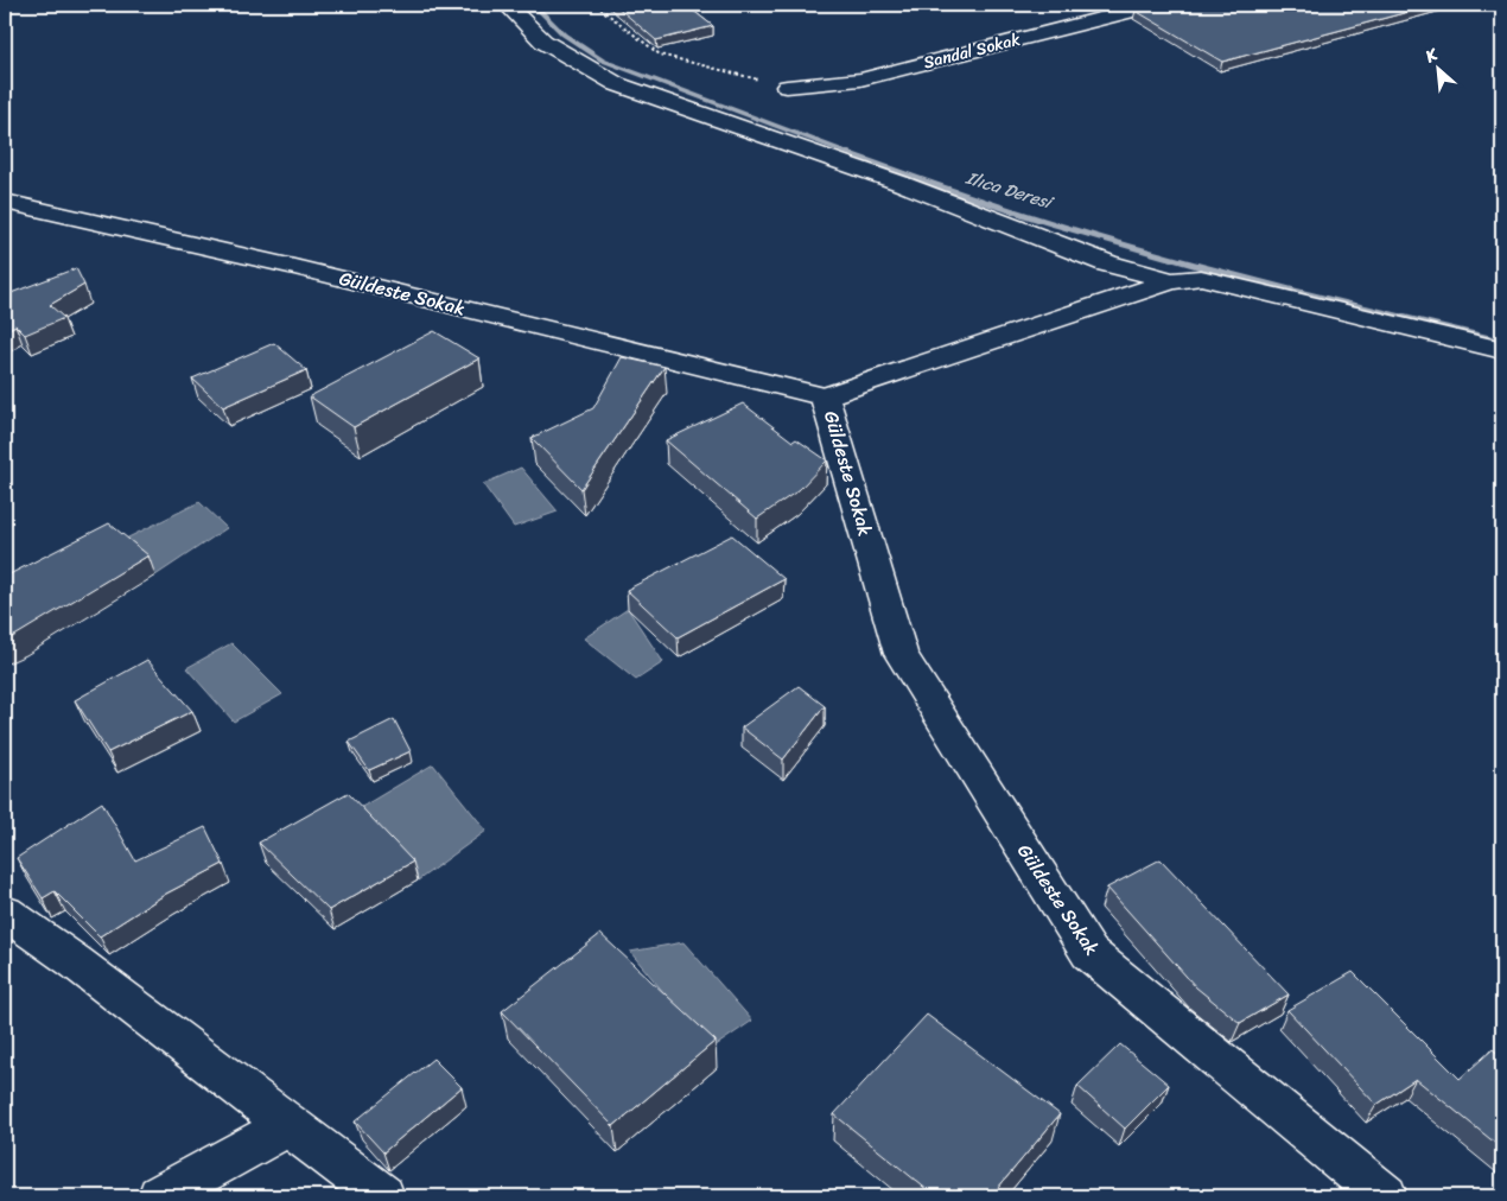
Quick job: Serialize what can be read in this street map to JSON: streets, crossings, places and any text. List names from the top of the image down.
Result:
{
  "streets": {
    "street": ["Sandal Sokak", "Güldeste Sokak"]
  },
  "water": ["Ilıca Deresi"],
  "north": "top left"
}
